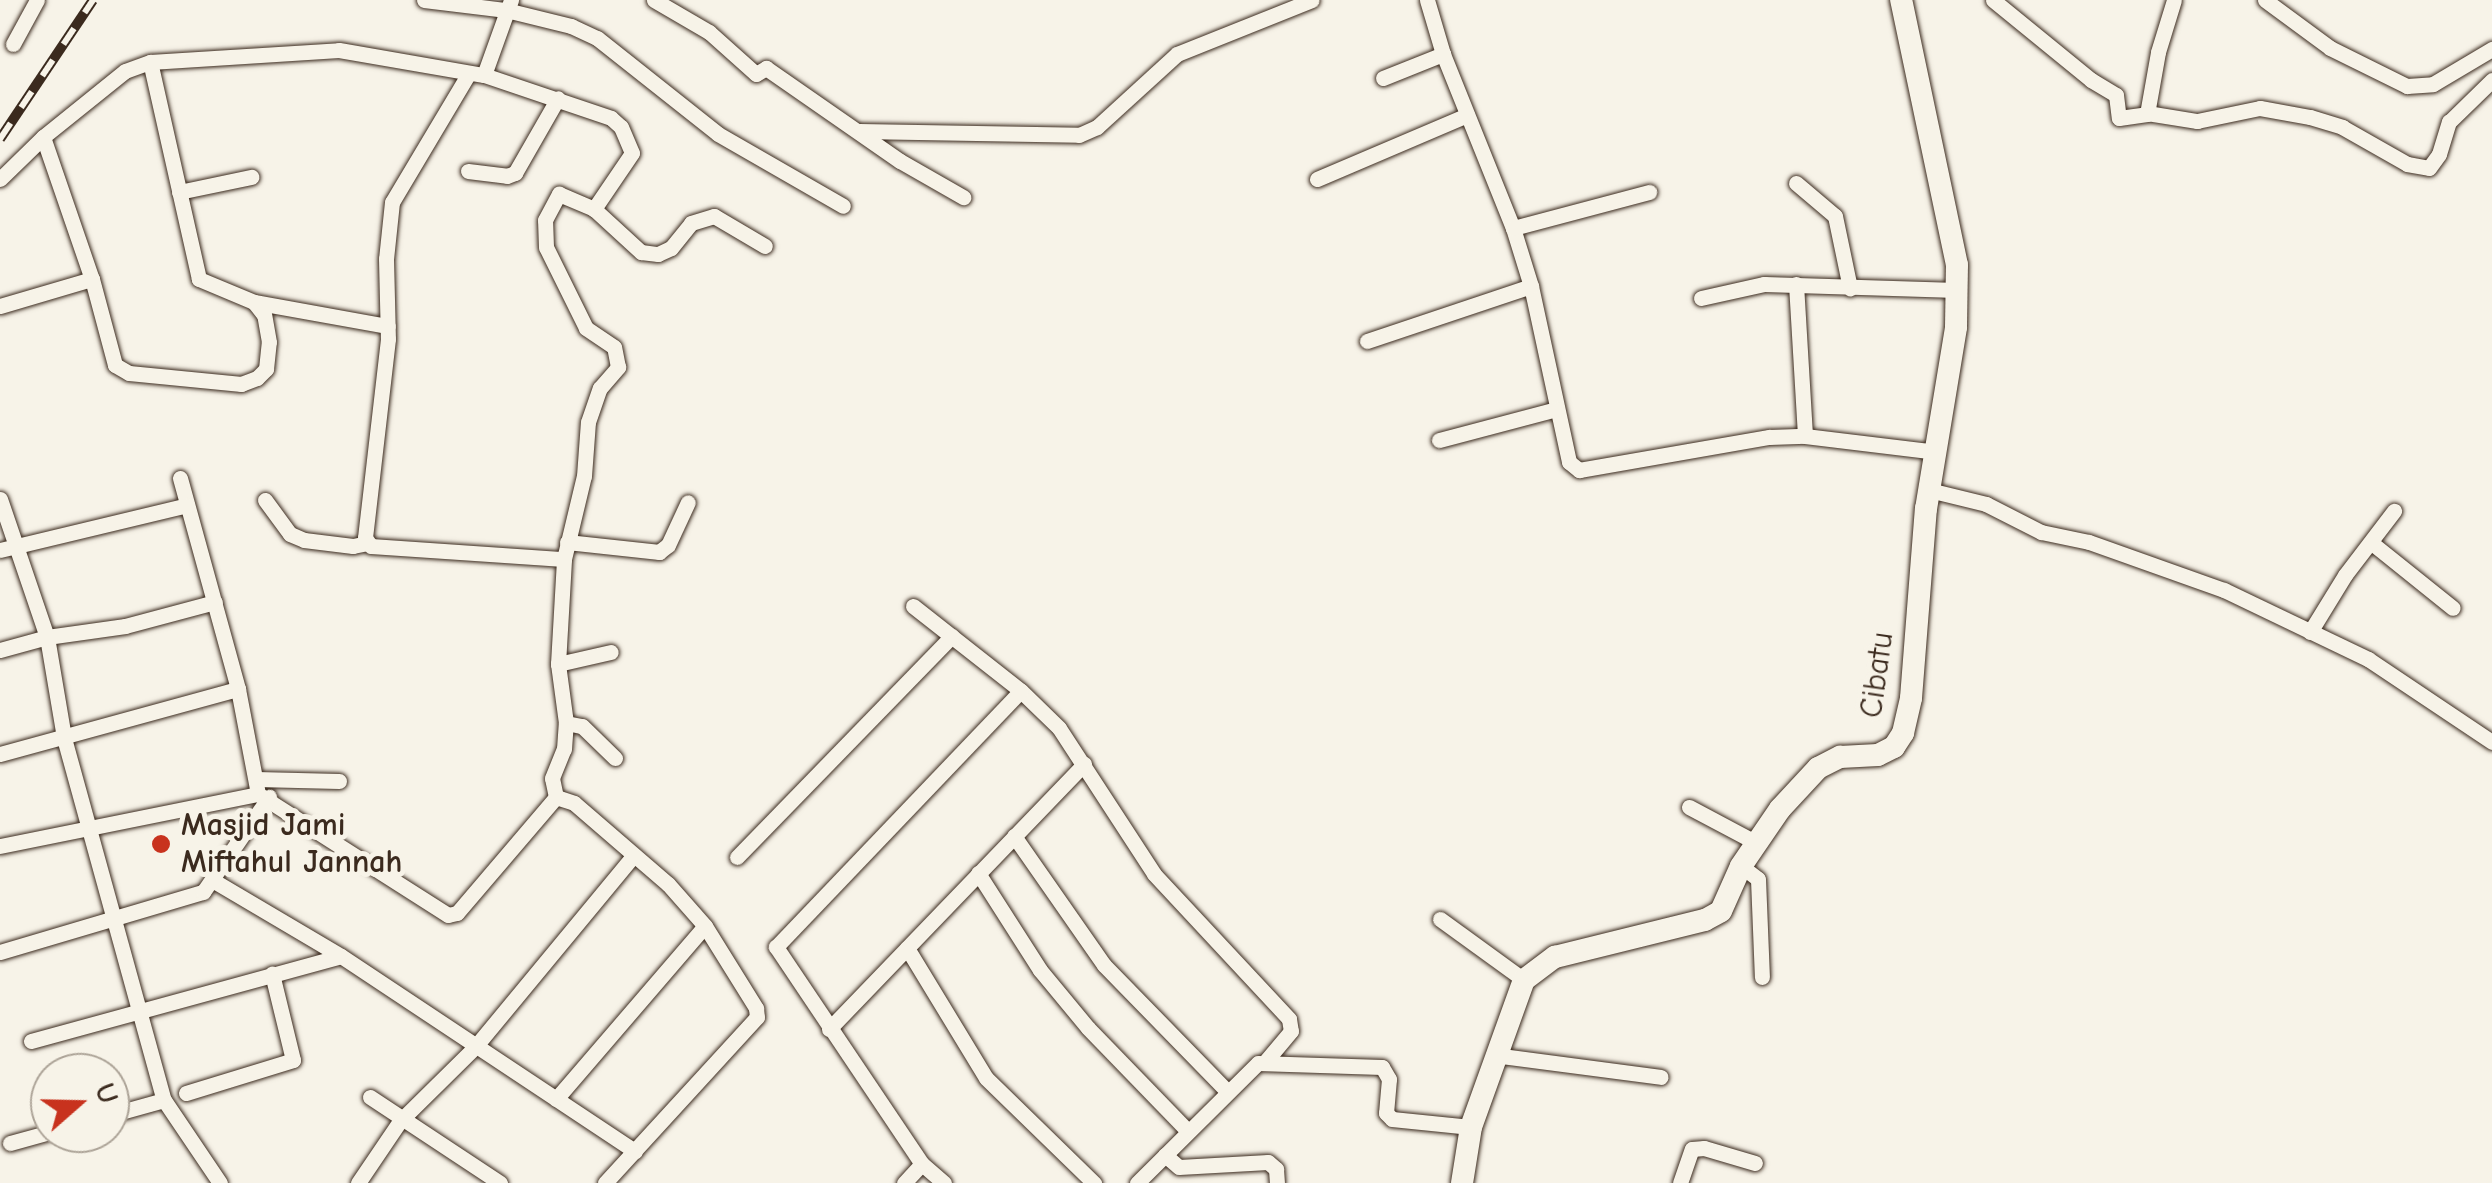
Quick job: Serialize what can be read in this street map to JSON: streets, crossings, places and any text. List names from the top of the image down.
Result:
{
  "streets": {
    "street": ["Cibatu"]
  },
  "places": ["Masjid Jami Miftahul Jannah"],
  "north": "right"
}
